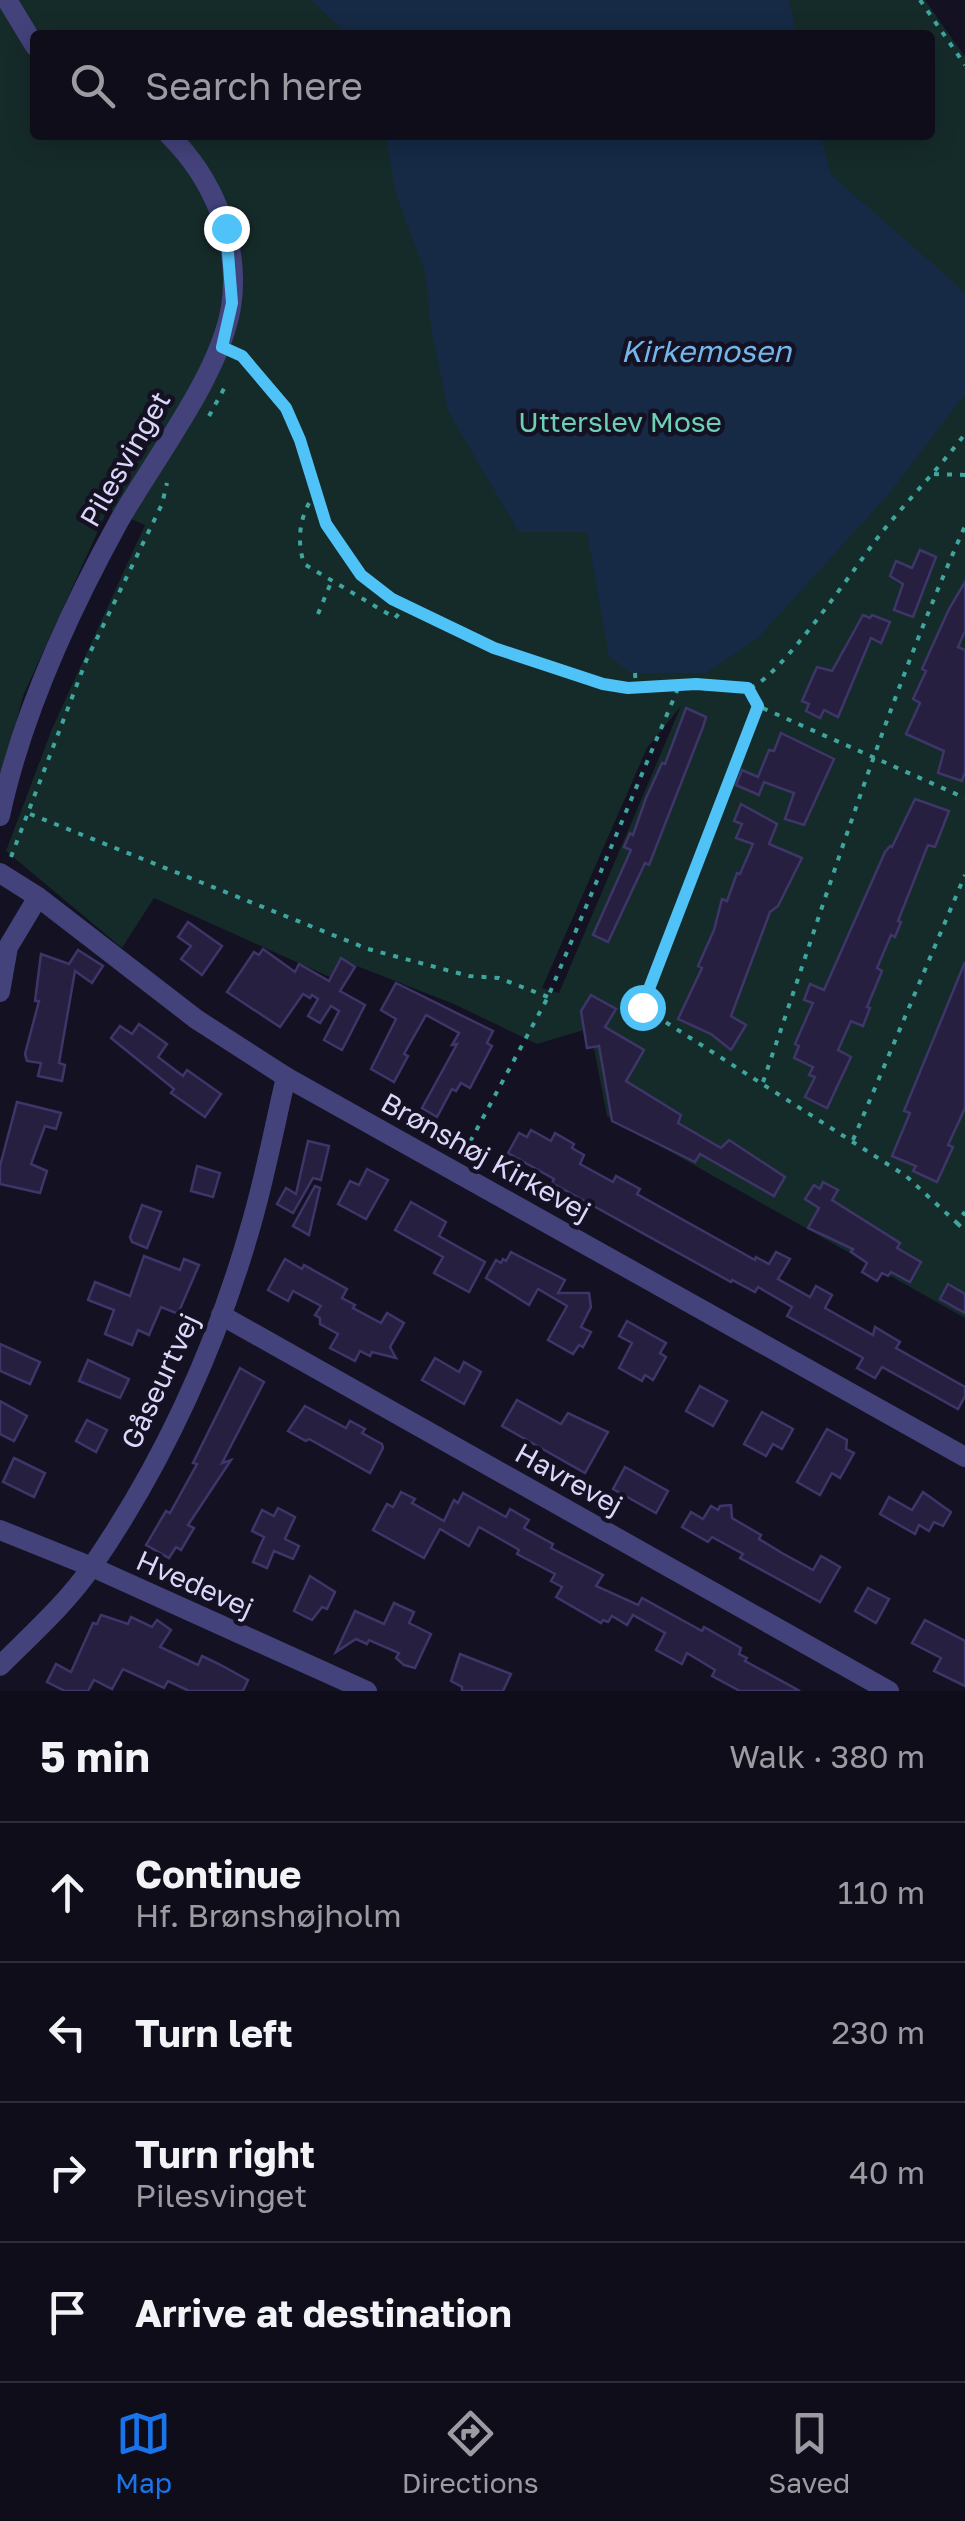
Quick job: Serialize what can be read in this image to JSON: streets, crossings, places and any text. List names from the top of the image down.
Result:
{
  "streets": {
    "street": [
      "Pilesvinget",
      "Brønshøj Kirkevej",
      "Gåseurtvej",
      "Havrevej",
      "Hvedevej"
    ]
  },
  "crossings": [
    ["Brønshøj Kirkevej", "Gåseurtvej"],
    ["Gåseurtvej", "Havrevej"],
    ["Gåseurtvej", "Hvedevej"]
  ],
  "water": ["Kirkemosen"],
  "parks": ["Utterslev Mose"],
  "page": {
    "search": "Search here",
    "heading": ["5 min", "Walk · 380 m"],
    "list": [
      ["Continue", "Hf. Brønshøjholm", "110 m"],
      ["Turn left", "230 m"],
      ["Turn right", "Pilesvinget", "40 m"],
      "Arrive at destination"
    ],
    "nav": ["Map", "Directions", "Saved"]
  }
}
